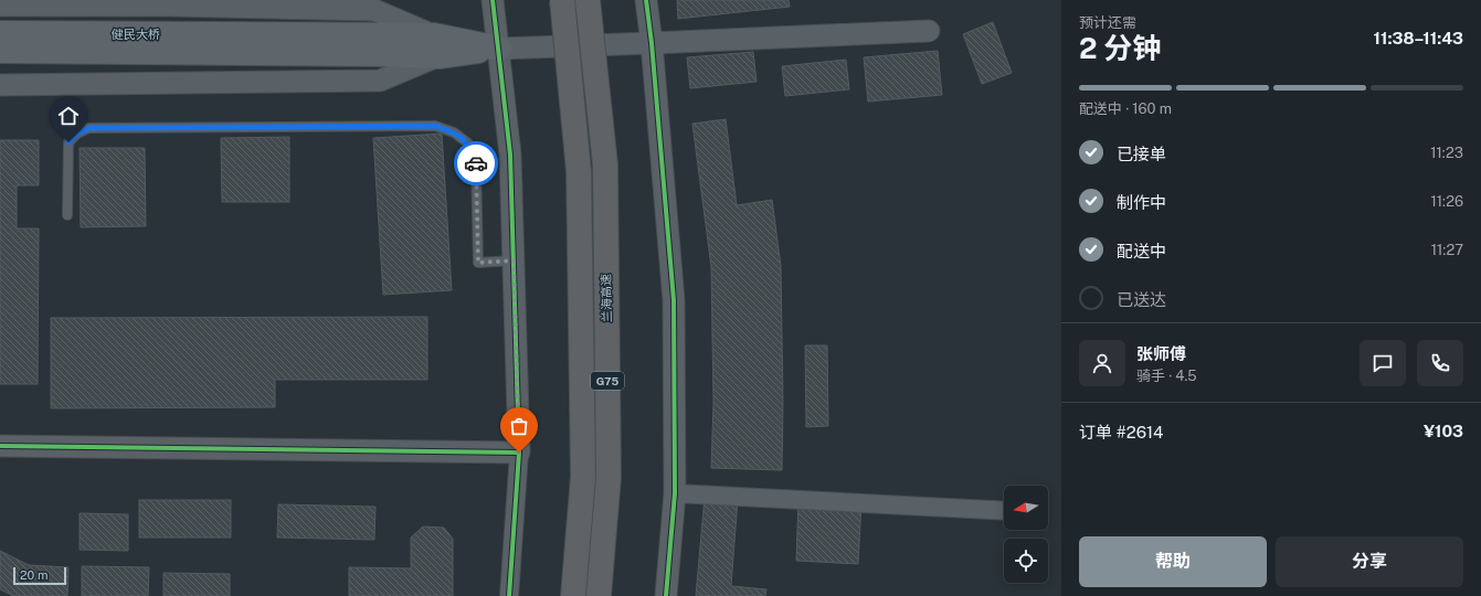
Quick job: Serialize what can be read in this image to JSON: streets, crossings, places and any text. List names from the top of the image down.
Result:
{
  "streets": {
    "highway": ["兰海高速", "G75"],
    "main road": ["健民大桥"]
  },
  "scale_bar": "20 m",
  "north": "left",
  "page": {
    "heading": ["2 分钟", "预计还需", "11:38–11:43"],
    "panel": [
      "张师傅",
      "骑手 · 4.5",
      "订单 #2614",
      "¥103"
    ],
    "bar": "配送中 · 160 m",
    "list": [
      ["已接单", "11:23"],
      ["制作中", "11:26"],
      ["配送中", "11:27"],
      "已送达"
    ],
    "buttons": ["帮助", "分享"],
    "scale": "20 m"
  }
}
